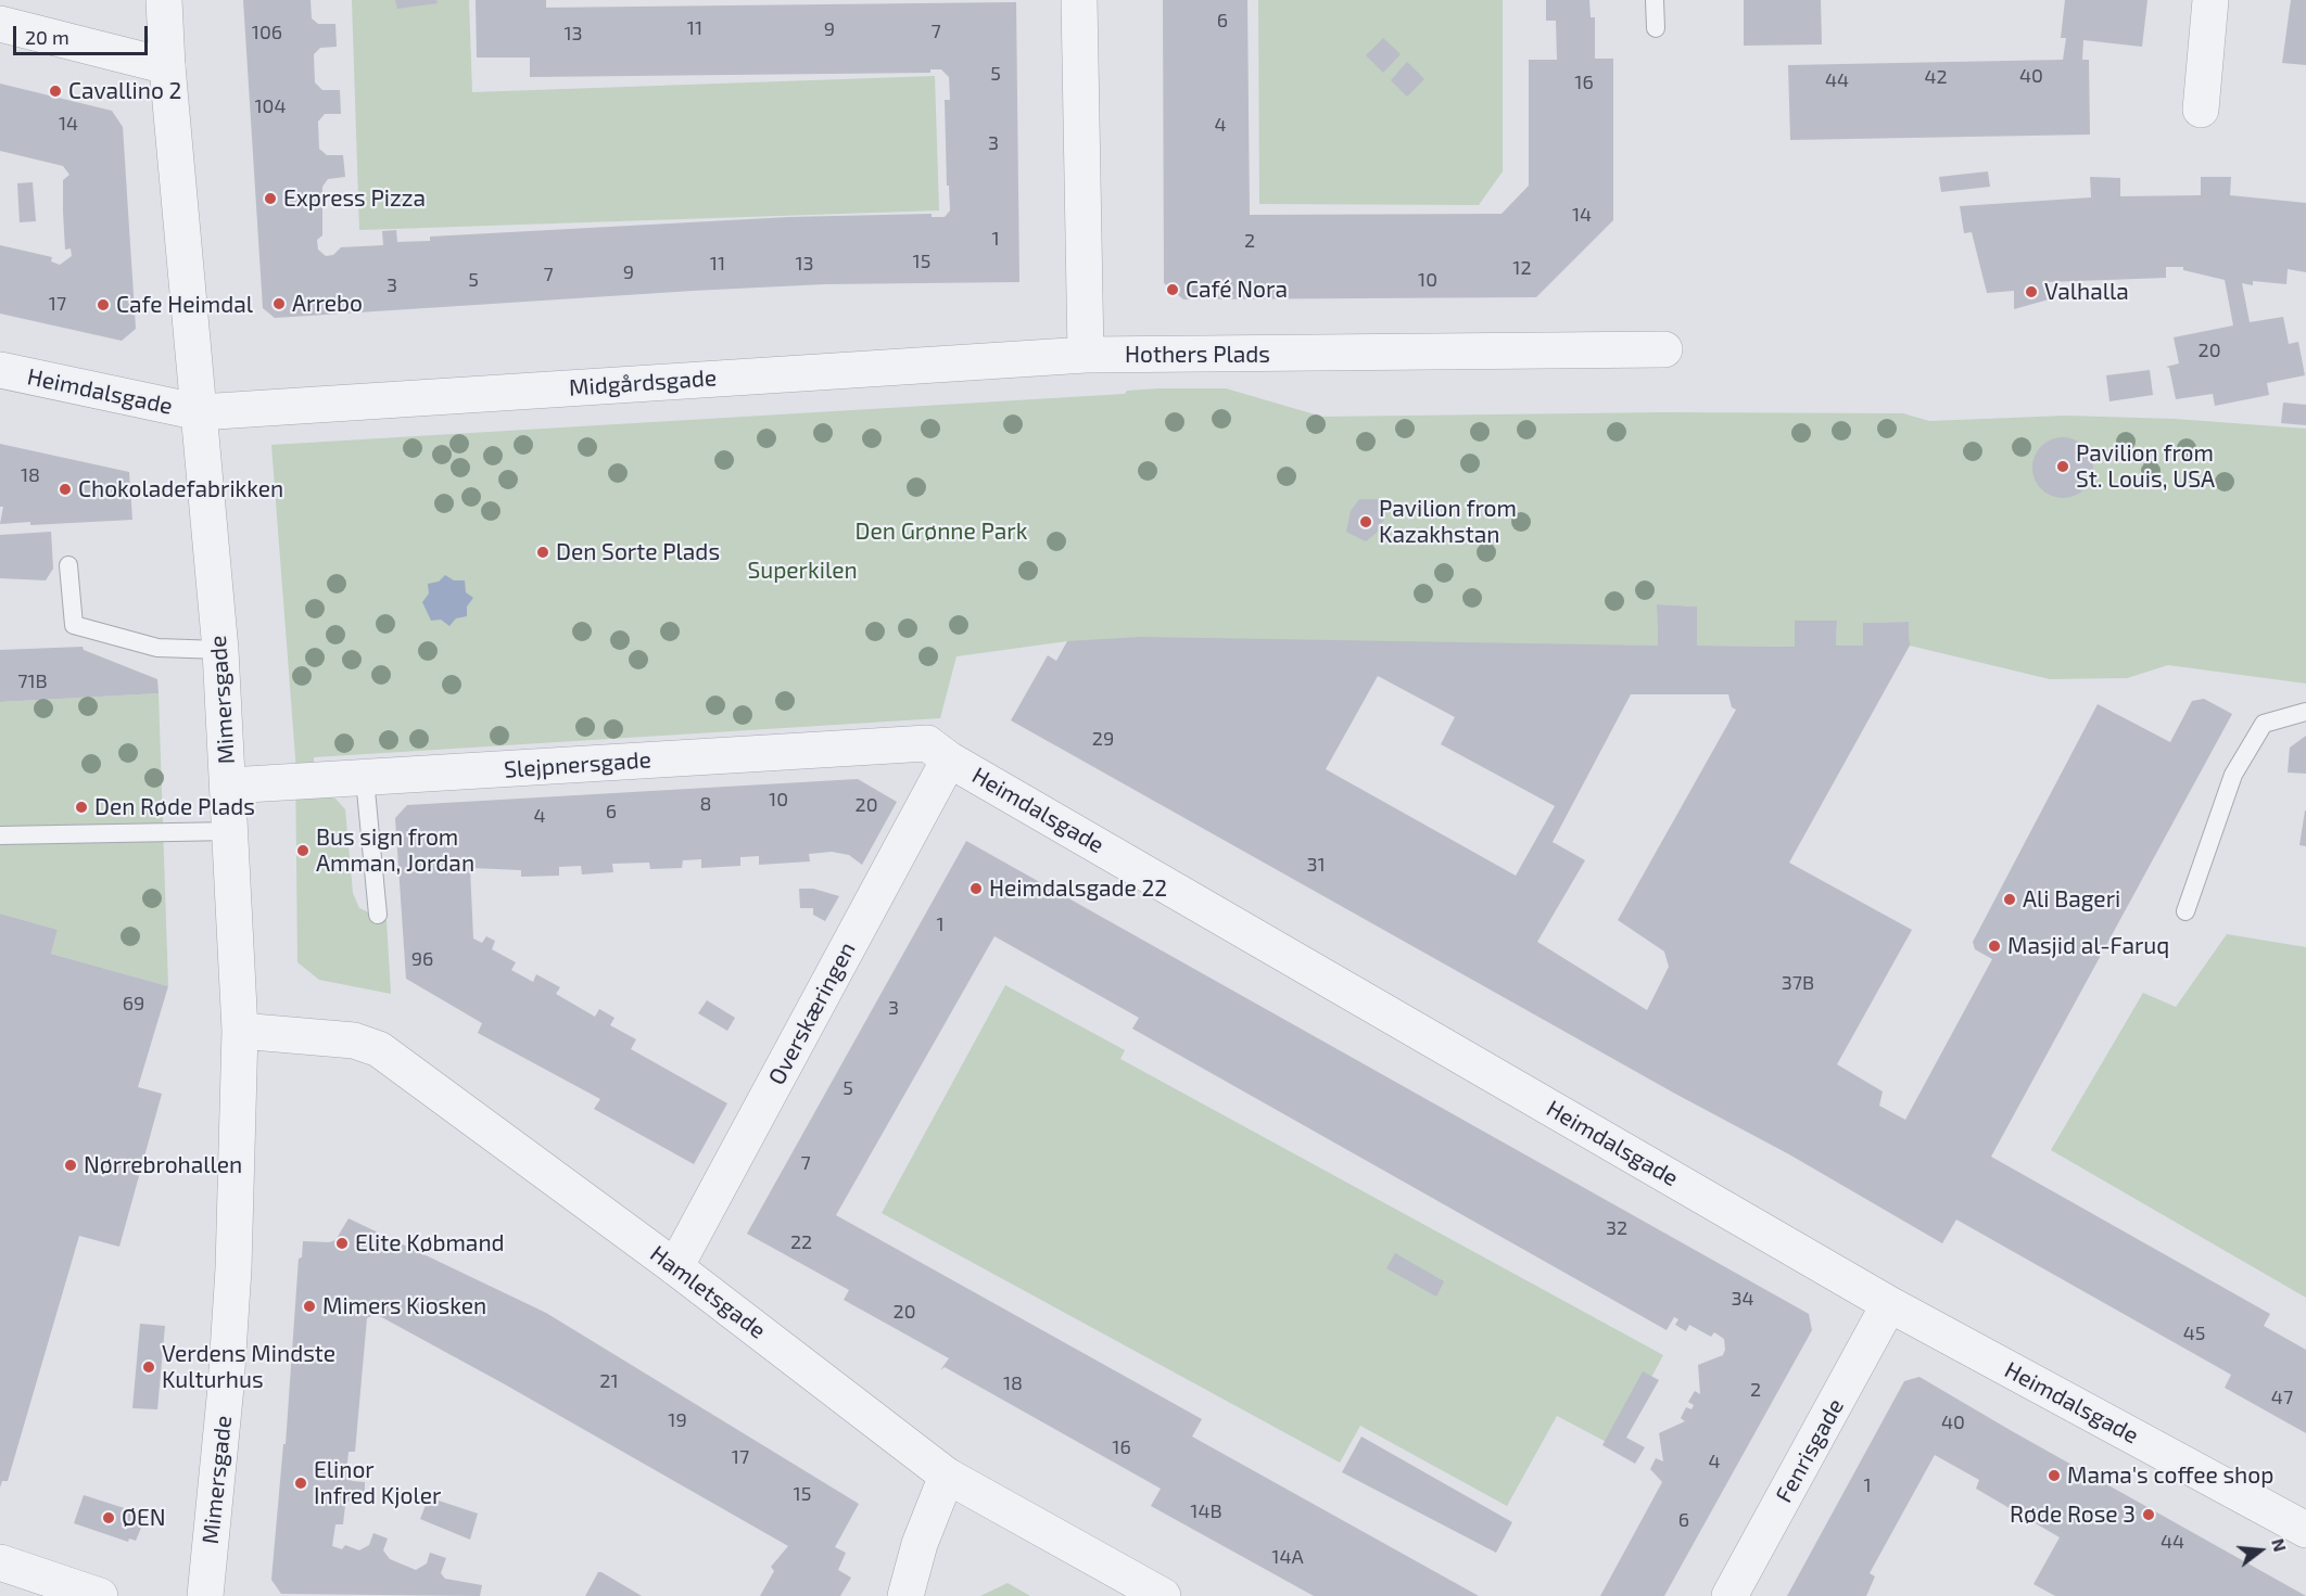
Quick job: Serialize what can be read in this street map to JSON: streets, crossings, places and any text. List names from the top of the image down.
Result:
{
  "streets": {
    "street": [
      "Hothers Plads",
      "Midgårdsgade",
      "Heimdalsgade",
      "Mimersgade",
      "Slejpnersgade",
      "Overskæringen",
      "Hamletsgade",
      "Fenrisgade"
    ]
  },
  "crossings": [
    ["Hothers Plads", "Midgårdsgade"],
    ["Midgårdsgade", "Heimdalsgade"],
    ["Midgårdsgade", "Mimersgade"],
    ["Heimdalsgade", "Mimersgade"],
    ["Heimdalsgade", "Slejpnersgade"],
    ["Heimdalsgade", "Overskæringen"],
    ["Heimdalsgade", "Fenrisgade"],
    ["Mimersgade", "Slejpnersgade"],
    ["Mimersgade", "Hamletsgade"],
    ["Slejpnersgade", "Overskæringen"],
    ["Overskæringen", "Hamletsgade"]
  ],
  "parks": ["Den Grønne Park", "Superkilen"],
  "places": [
    "Cavallino 2",
    "Express Pizza",
    "Café Nora",
    "Valhalla",
    "Arrebo",
    "Cafe Heimdal",
    "Pavilion from St. Louis, USA",
    "Chokoladefabrikken",
    "Pavilion from Kazakhstan",
    "Den Sorte Plads",
    "Den Røde Plads",
    "Bus sign from Amman, Jordan",
    "Heimdalsgade 22",
    "Ali Bageri",
    "Masjid al-Faruq",
    "Nørrebrohallen",
    "Elite Købmand",
    "Mimers Kiosken",
    "Verdens Mindste Kulturhus",
    "Mama's coffee shop",
    "Elinor Infred Kjoler",
    "Røde Rose 3",
    "ØEN"
  ],
  "house_numbers": [
    "6",
    "11",
    "9",
    "7",
    "106",
    "13",
    "5",
    "40",
    "42",
    "44",
    "16",
    "104",
    "14",
    "4",
    "3",
    "14",
    "1",
    "2",
    "15",
    "11",
    "13",
    "12",
    "9",
    "7",
    "5",
    "10",
    "3",
    "17",
    "20",
    "18",
    "71B",
    "29",
    "10",
    "8",
    "20",
    "6",
    "4",
    "31",
    "1",
    "96",
    "37B",
    "69",
    "3",
    "5",
    "7",
    "32",
    "22",
    "34",
    "20",
    "45",
    "21",
    "18",
    "2",
    "47",
    "19",
    "40",
    "16",
    "17",
    "4",
    "1",
    "15",
    "14B",
    "6",
    "44",
    "14A"
  ],
  "scale_bar": "20 m",
  "north": "right"
}
